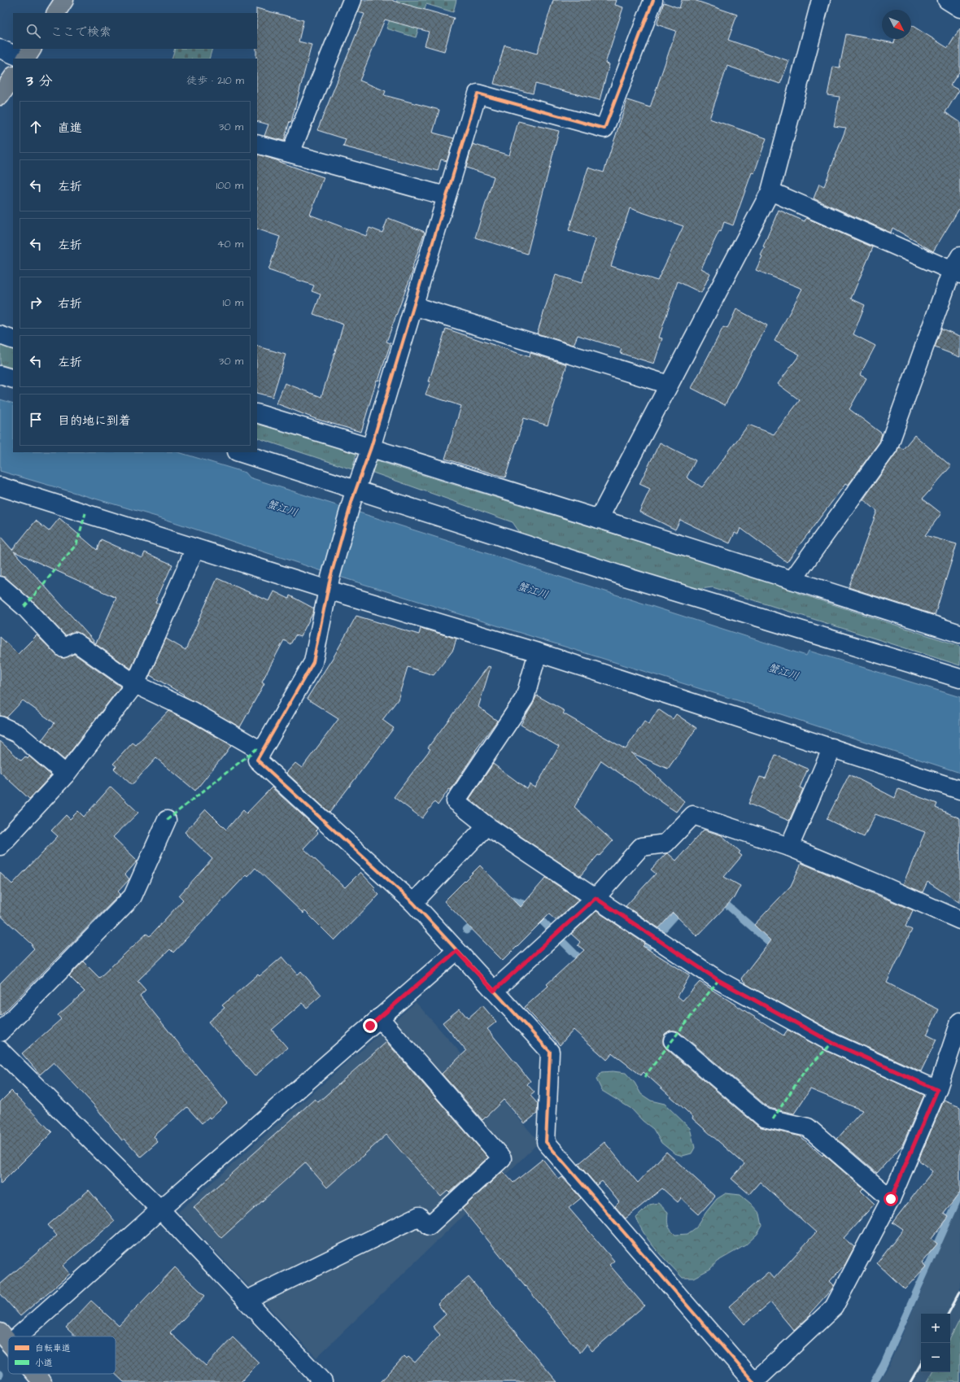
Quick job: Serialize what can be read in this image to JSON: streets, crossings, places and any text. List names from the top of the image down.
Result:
{
  "water": ["蟹江川"],
  "legend": ["自転車道", "小道"],
  "north": "bottom right",
  "page": {
    "search": "ここで検索",
    "heading": ["3 分", "徒歩 · 210 m"],
    "list": [
      ["直進", "30 m"],
      ["左折", "100 m"],
      ["左折", "40 m"],
      ["右折", "10 m"],
      ["左折", "30 m"],
      "目的地に到着"
    ],
    "map_buttons": ["+", "−"]
  }
}
